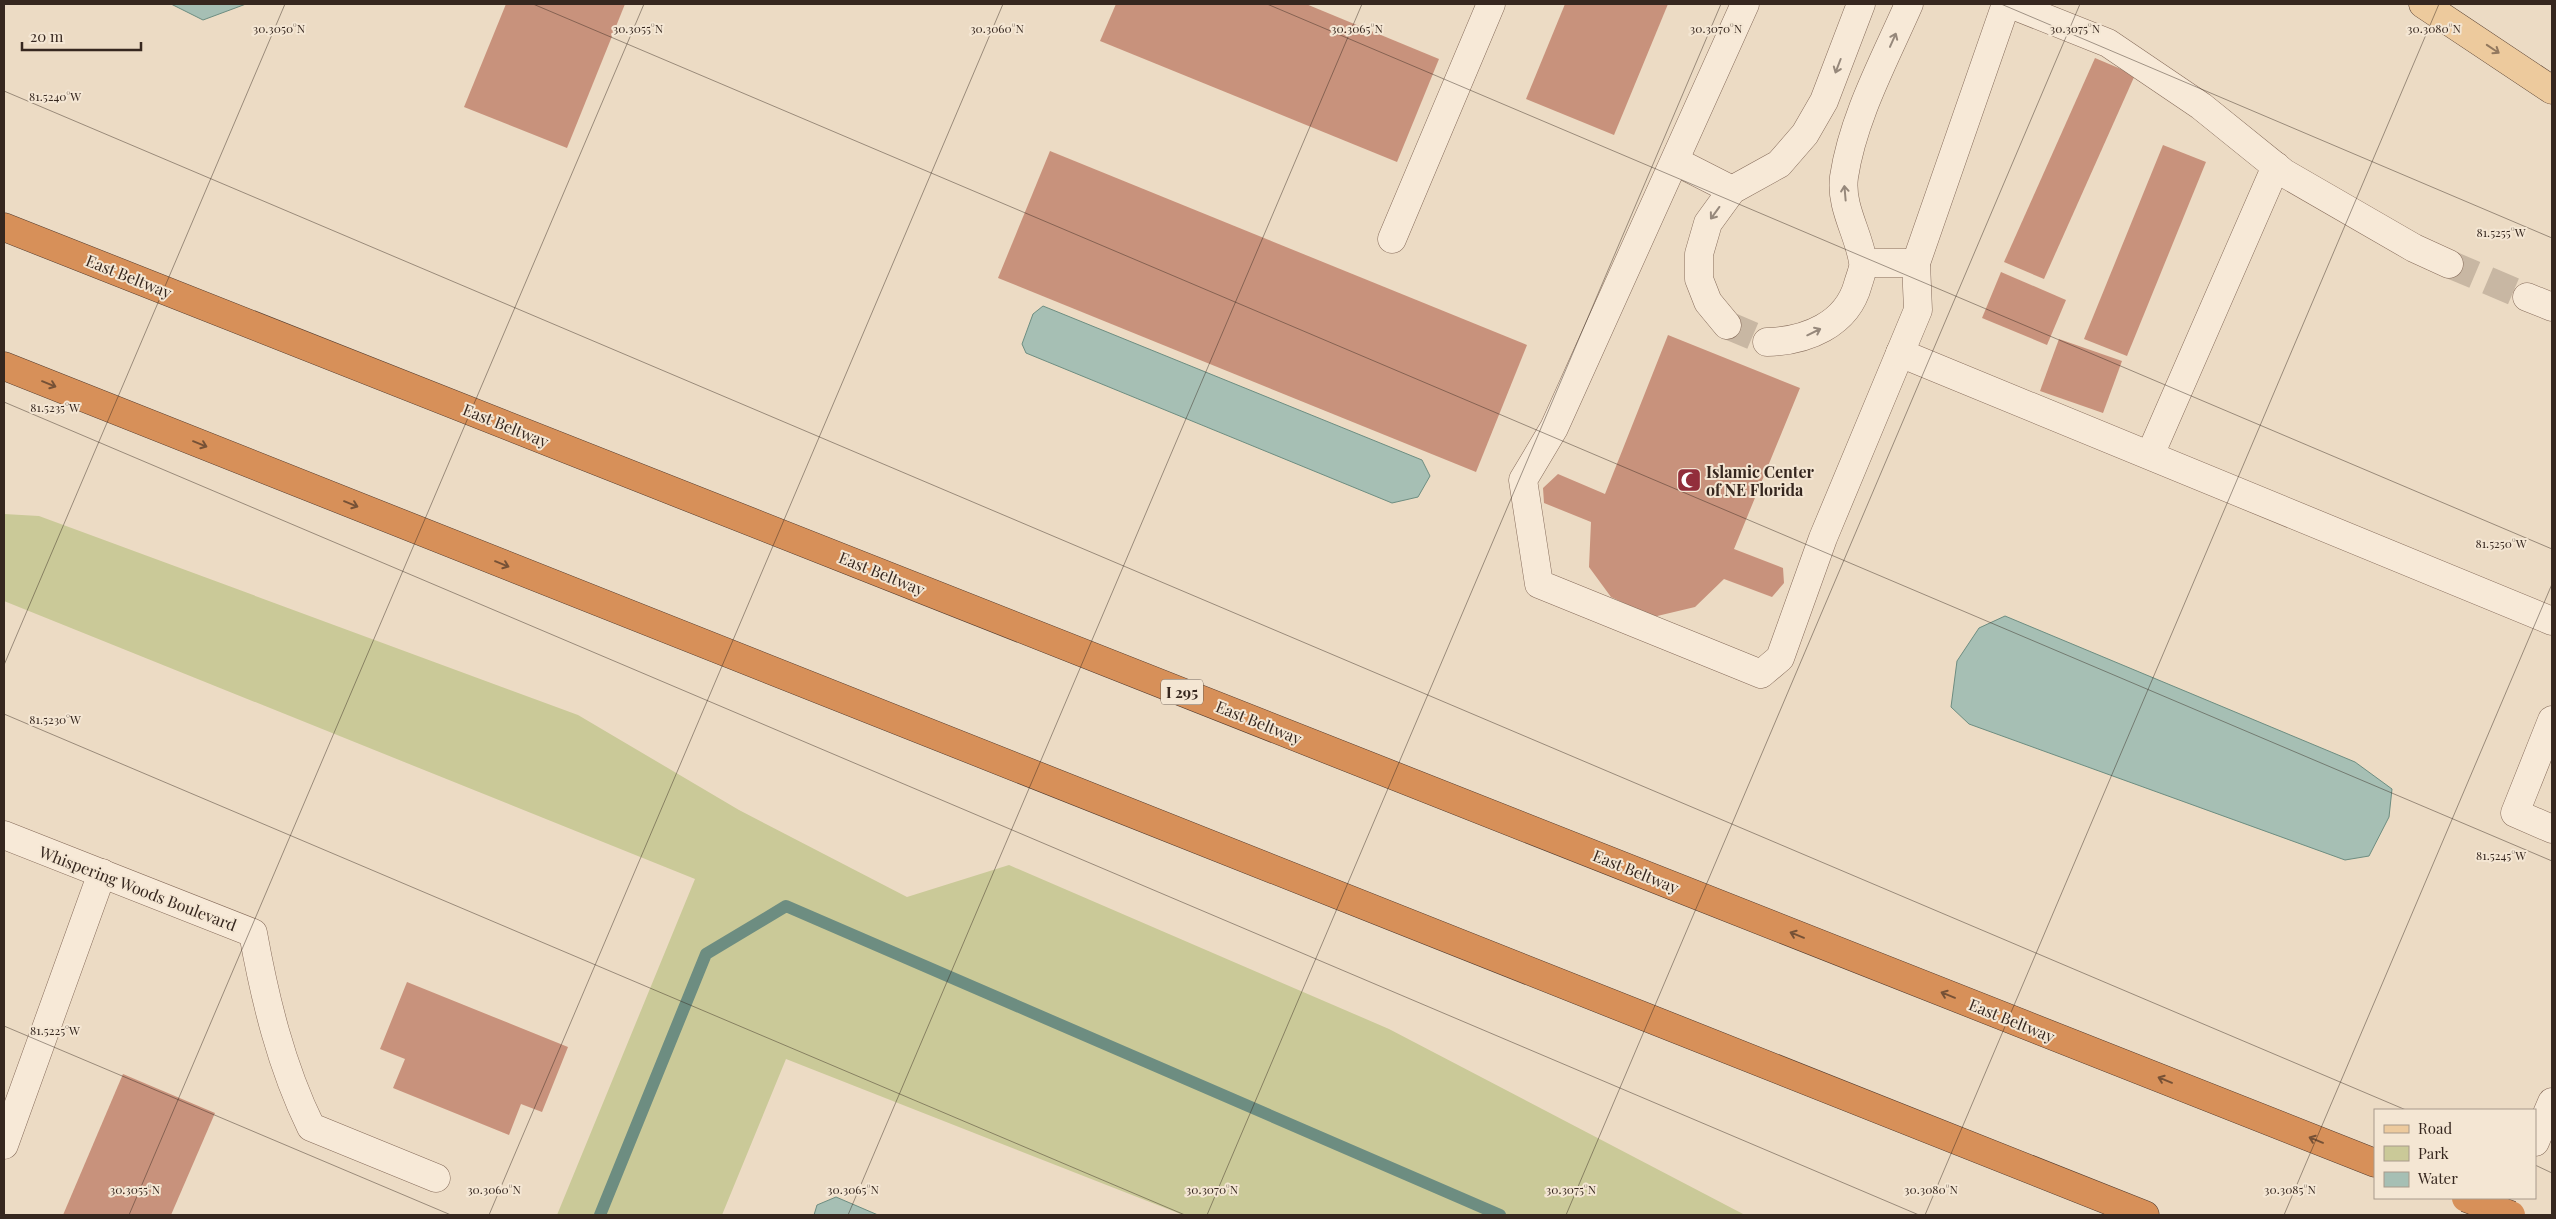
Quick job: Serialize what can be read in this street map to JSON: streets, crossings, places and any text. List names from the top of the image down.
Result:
{
  "streets": {
    "highway": ["East Beltway", "I 295"],
    "street": ["Whispering Woods Boulevard"]
  },
  "places": {
    "mosque": ["Islamic Center of NE Florida"]
  },
  "legend": ["Road", "Park", "Water"],
  "scale_bar": "20 m",
  "coordinates": [
    "30.3050°N",
    "30.3055°N",
    "30.3060°N",
    "30.3065°N",
    "30.3070°N",
    "30.3075°N",
    "30.3080°N",
    "81.5240°W",
    "81.5255°W",
    "81.5235°W",
    "81.5250°W",
    "81.5230°W",
    "81.5245°W",
    "81.5225°W",
    "30.3085°N"
  ]
}
